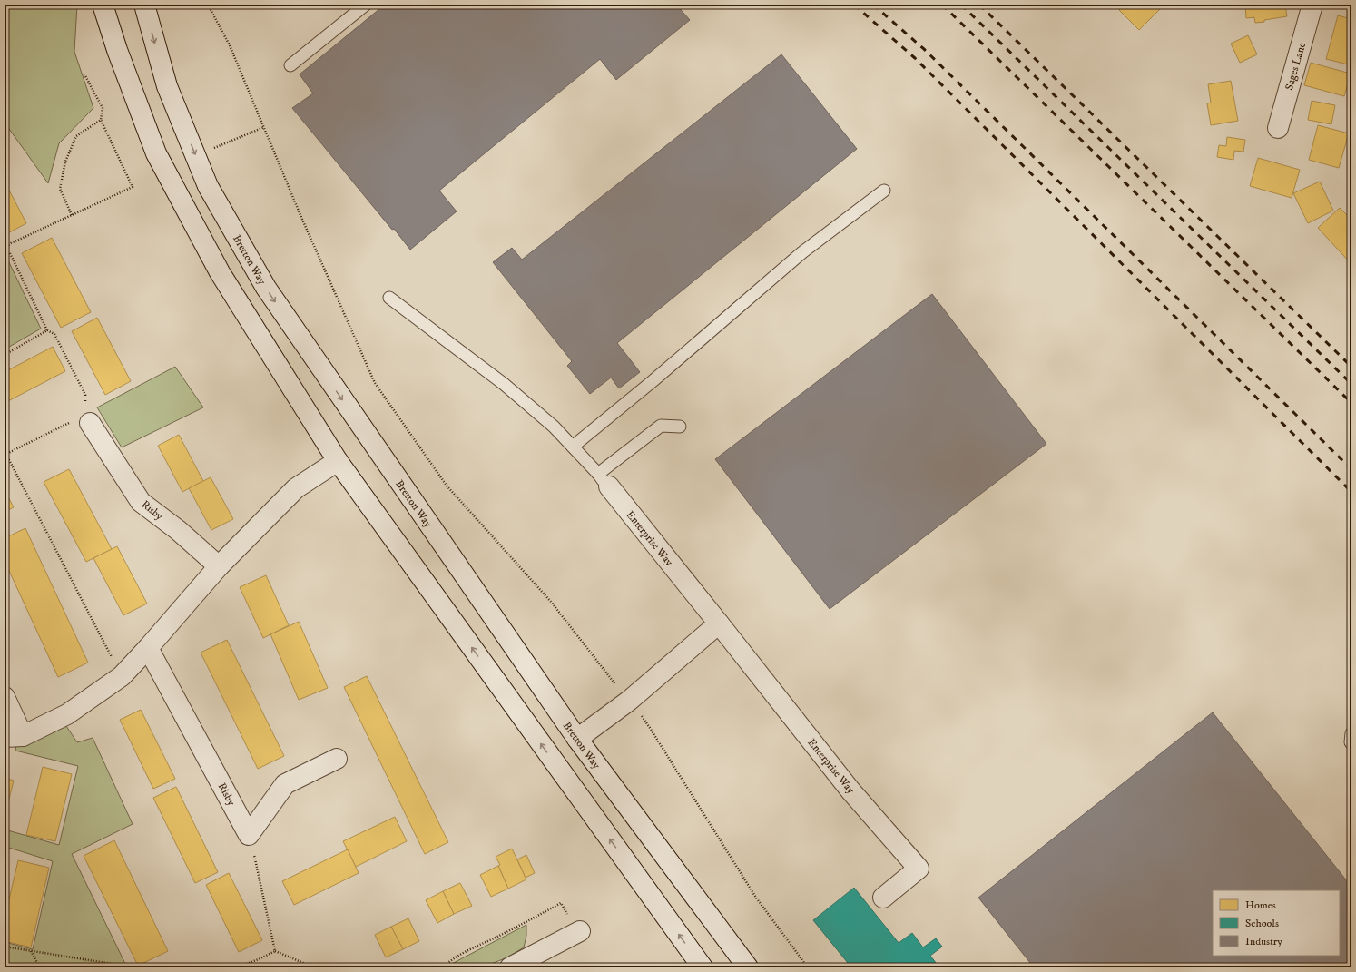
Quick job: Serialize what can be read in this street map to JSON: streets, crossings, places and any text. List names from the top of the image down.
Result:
{
  "streets": {
    "street": [
      "Sages Lane",
      "Bretton Way",
      "Risby",
      "Enterprise Way"
    ]
  },
  "legend": ["Homes", "Schools", "Industry"]
}
